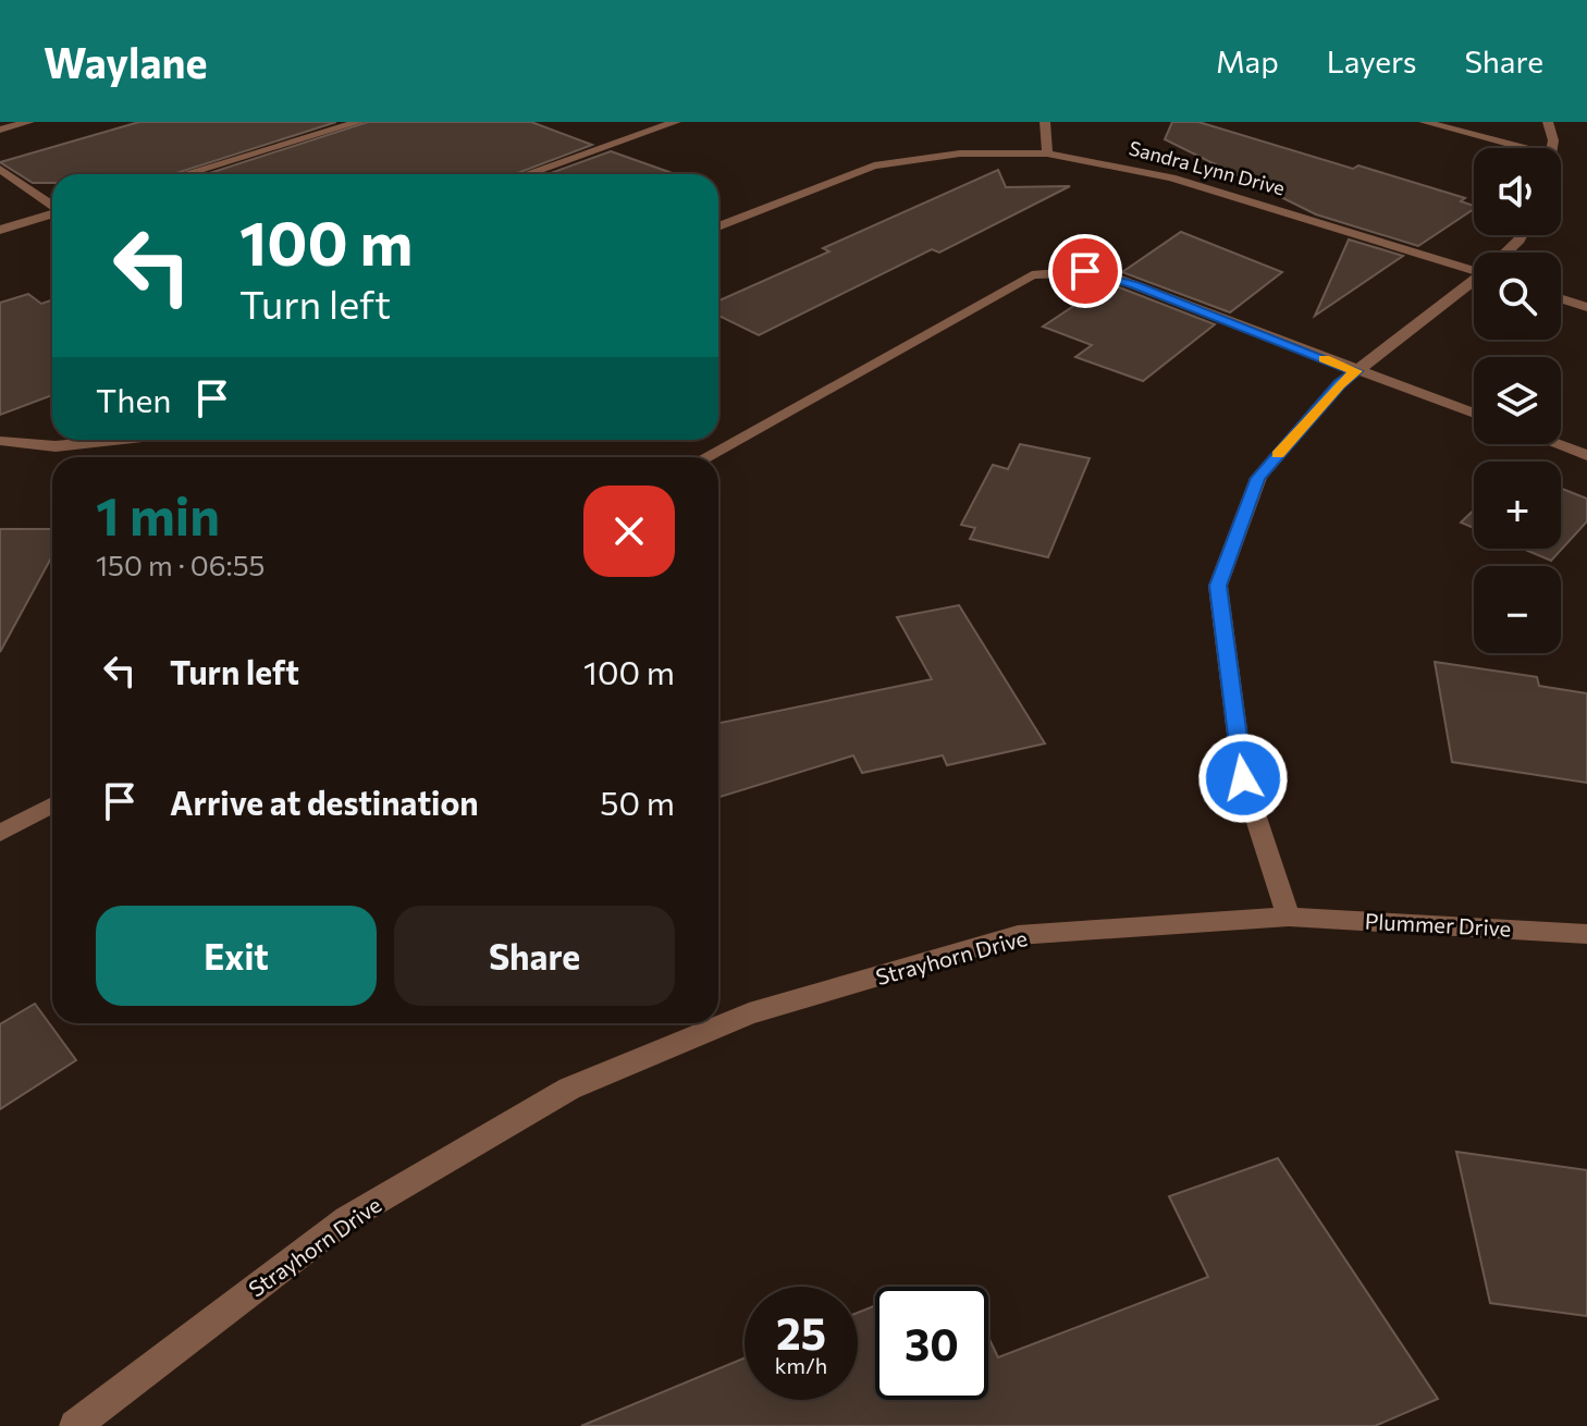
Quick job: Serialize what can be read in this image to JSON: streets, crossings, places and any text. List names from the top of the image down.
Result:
{
  "streets": {
    "street": ["Sandra Lynn Drive", "Plummer Drive", "Strayhorn Drive"]
  },
  "crossings": [
    ["Plummer Drive", "Strayhorn Drive"]
  ],
  "page": {
    "header": "Waylane",
    "nav": ["Map", "Layers", "Share"],
    "map_buttons": ["+", "−"],
    "turn": ["100 m", "Turn left"],
    "then": "Then",
    "heading": ["1 min", "150 m · 06:55"],
    "list": [
      {
        "name": "Turn left",
        "value": "100 m"
      },
      {
        "name": "Arrive at destination",
        "value": "50 m"
      }
    ],
    "buttons": ["Exit", "Share"],
    "speed": "25 km/h",
    "limit": "30"
  }
}
